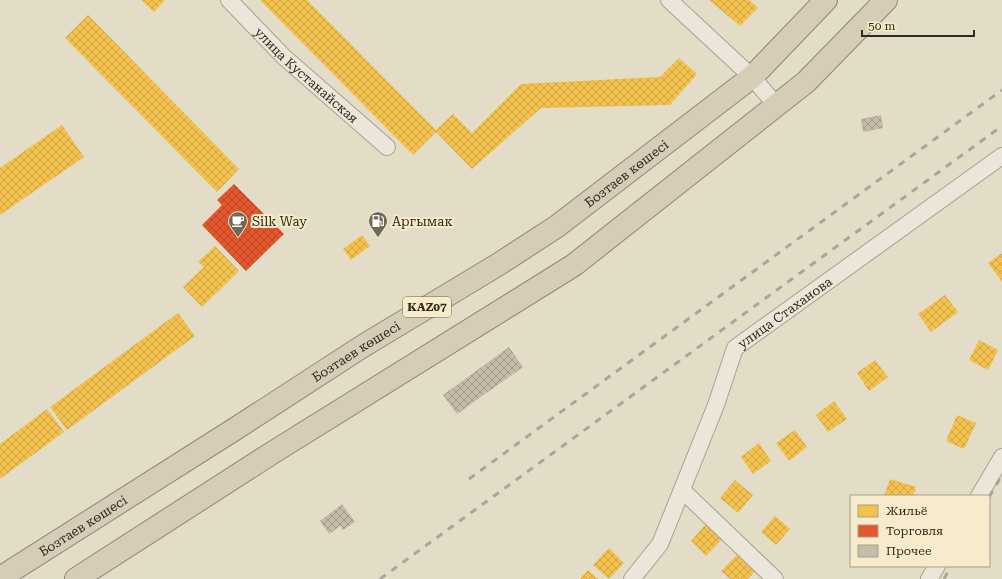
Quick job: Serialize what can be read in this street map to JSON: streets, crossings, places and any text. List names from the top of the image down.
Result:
{
  "streets": {
    "highway": ["Бозтаев көшесі", "KAZ07"],
    "street": ["улица Кустанайская", "улица Стаханова"]
  },
  "places": {
    "cafe": ["Silk Way"],
    "fuel station": ["Аргымак"]
  },
  "legend": ["Жильё", "Торговля", "Прочее"],
  "scale_bar": "50 m"
}
